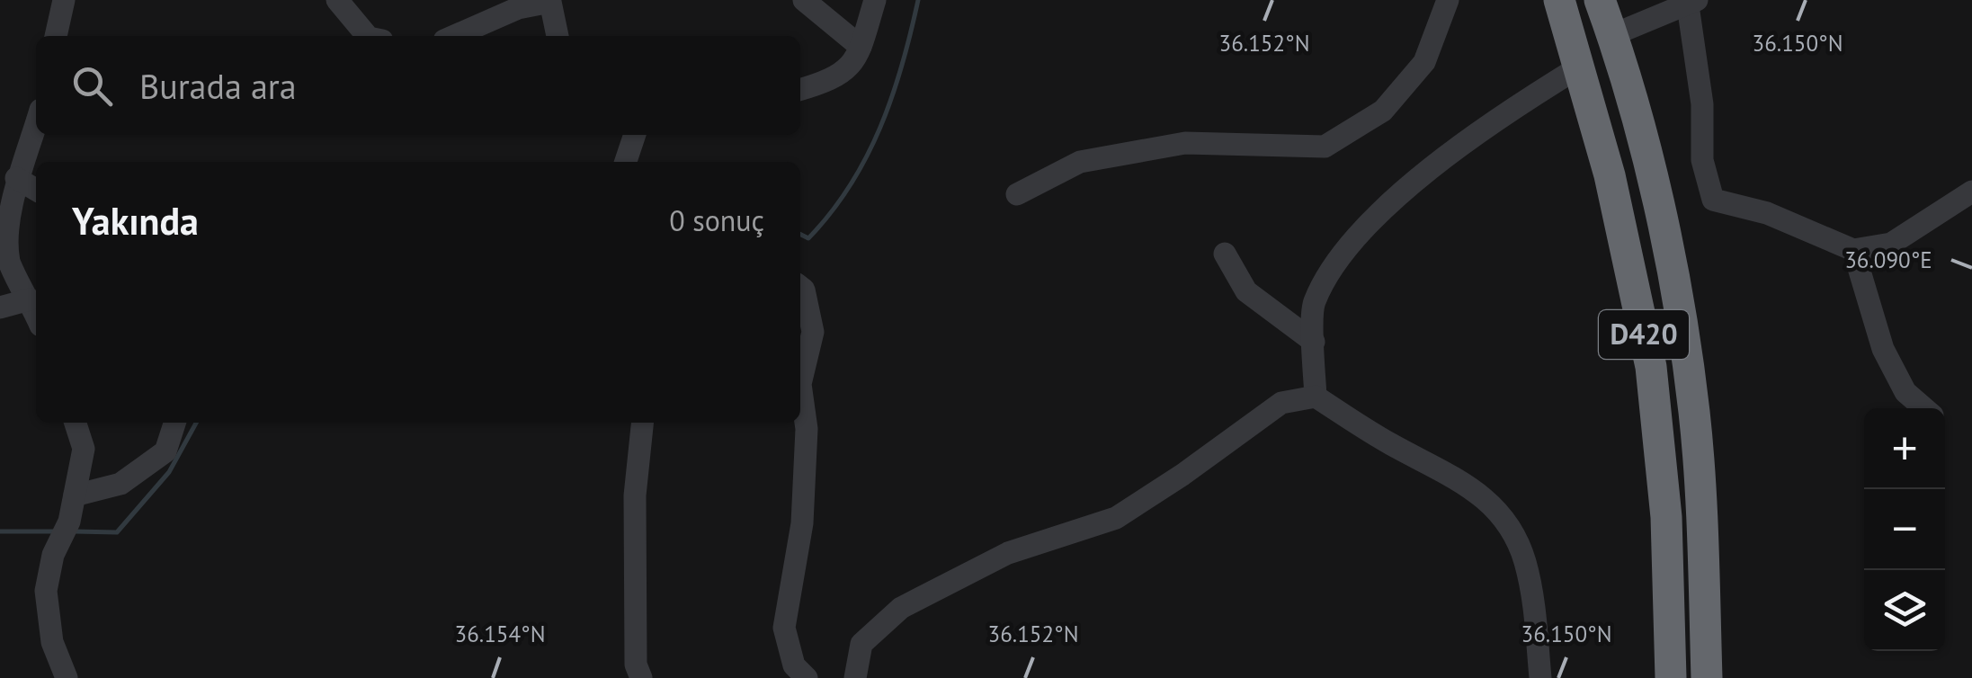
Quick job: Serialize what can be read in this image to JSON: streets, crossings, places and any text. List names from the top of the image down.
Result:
{
  "streets": {
    "highway": ["D420"]
  },
  "page": {
    "search": "Burada ara",
    "heading": ["Yakında", "0 sonuç"],
    "map_buttons": ["+", "−"]
  },
  "coordinates": [
    "36.152°N",
    "36.150°N",
    "36.090°E",
    "36.154°N"
  ]
}
